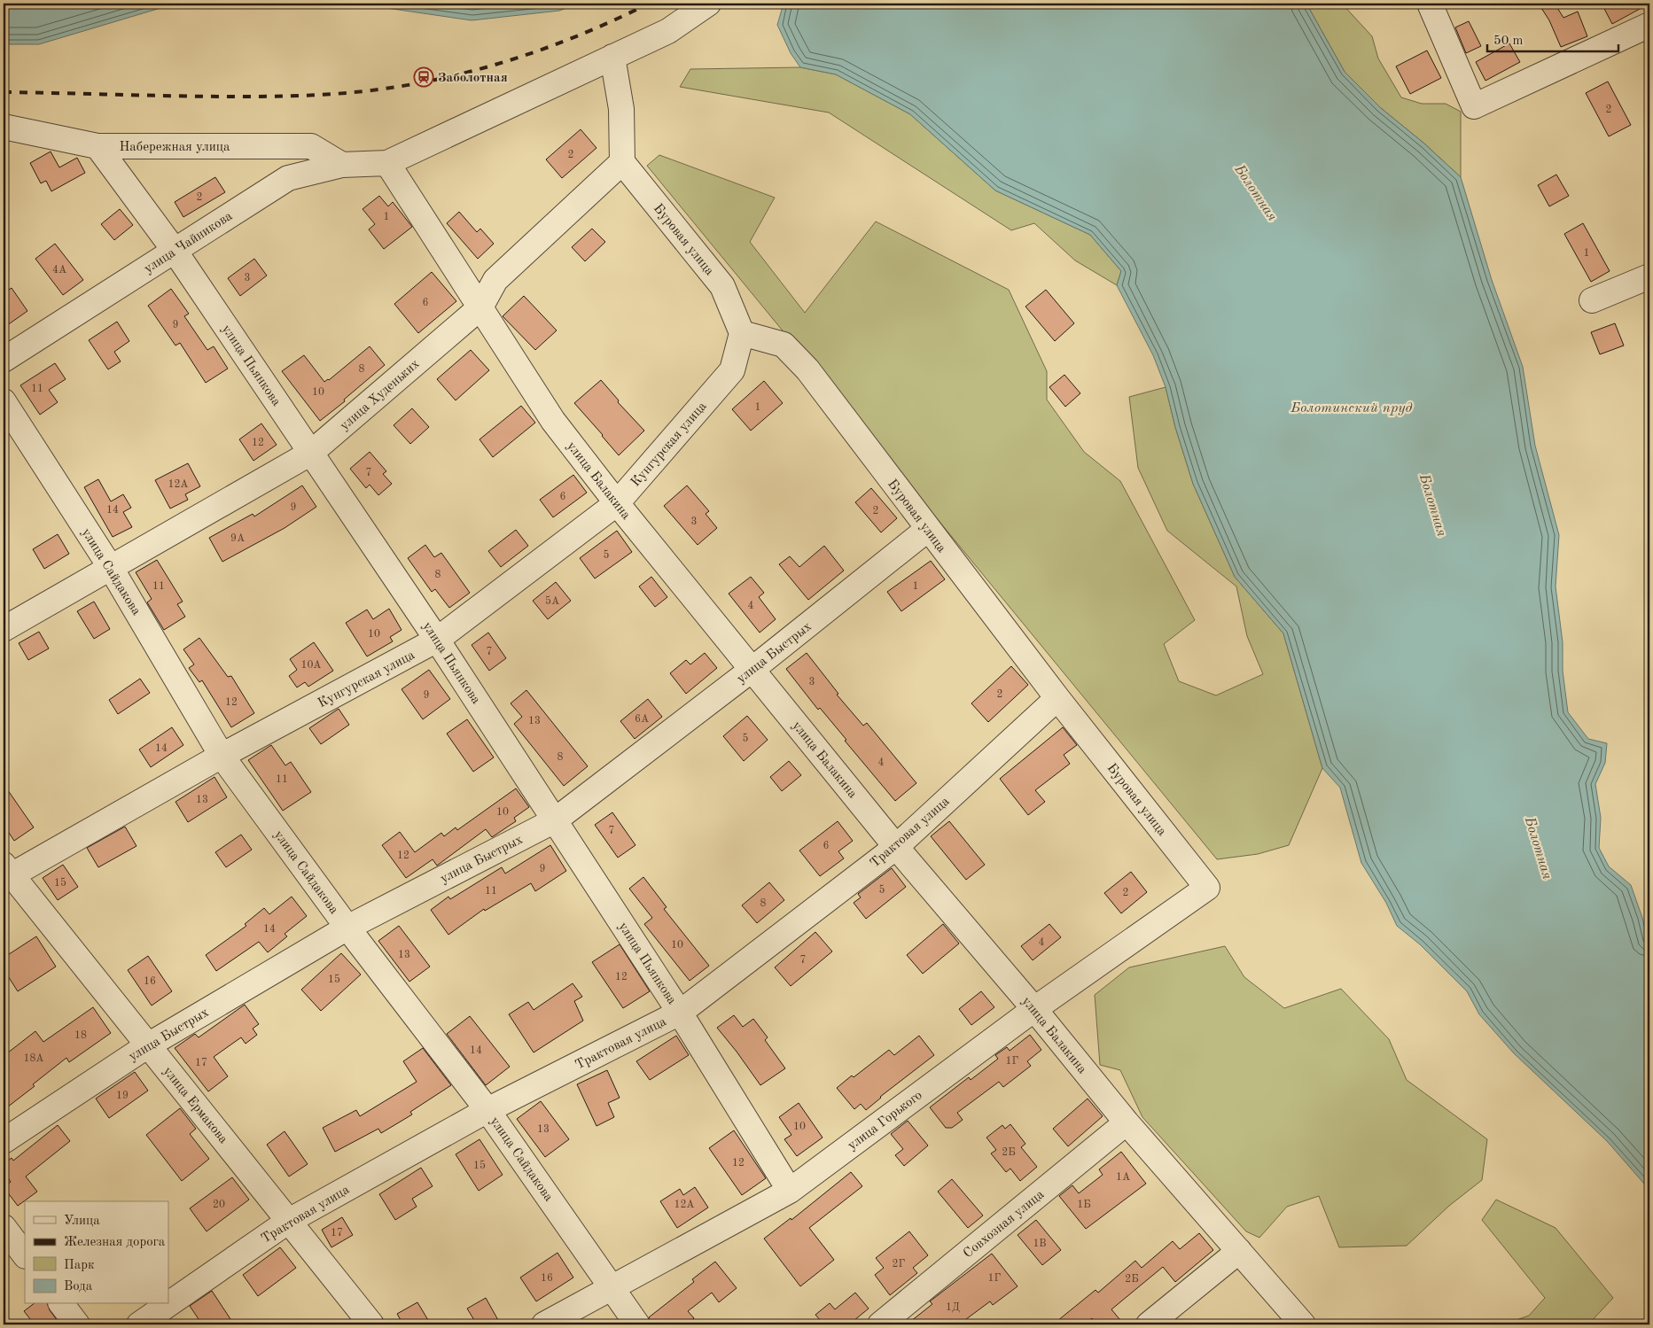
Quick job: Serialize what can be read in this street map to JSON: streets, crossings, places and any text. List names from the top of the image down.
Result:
{
  "streets": {
    "street": [
      "Набережная улица",
      "Буровая улица",
      "улица Чайникова",
      "улица Пьянкова",
      "улица Худеньких",
      "Кунгурская улица",
      "улица Балакина",
      "улица Сайдакова",
      "улица Быстрых",
      "Трактовая улица",
      "улица Ермакова",
      "улица Горького",
      "Совхозная улица"
    ]
  },
  "crossings": [
    ["Набережная улица", "улица Чайникова"],
    ["Набережная улица", "улица Пьянкова"],
    ["Буровая улица", "улица Худеньких"],
    ["Буровая улица", "Кунгурская улица"],
    ["Буровая улица", "улица Быстрых"],
    ["Буровая улица", "Трактовая улица"],
    ["Буровая улица", "улица Горького"],
    ["улица Чайникова", "улица Пьянкова"],
    ["улица Чайникова", "улица Балакина"],
    ["улица Пьянкова", "улица Худеньких"],
    ["улица Пьянкова", "Кунгурская улица"],
    ["улица Пьянкова", "улица Быстрых"],
    ["улица Пьянкова", "Трактовая улица"],
    ["улица Пьянкова", "улица Горького"],
    ["улица Худеньких", "улица Балакина"],
    ["улица Худеньких", "улица Сайдакова"],
    ["Кунгурская улица", "улица Балакина"],
    ["Кунгурская улица", "улица Сайдакова"],
    ["Кунгурская улица", "улица Ермакова"],
    ["улица Балакина", "улица Быстрых"],
    ["улица Балакина", "Трактовая улица"],
    ["улица Балакина", "улица Горького"],
    ["улица Балакина", "Совхозная улица"],
    ["улица Сайдакова", "улица Быстрых"],
    ["улица Сайдакова", "Трактовая улица"],
    ["улица Сайдакова", "улица Горького"],
    ["улица Быстрых", "улица Ермакова"],
    ["Трактовая улица", "улица Ермакова"]
  ],
  "water": ["Болотная", "Болотинский пруд"],
  "places": {
    "station": ["Заболотная"]
  },
  "house_numbers": [
    "2",
    "2",
    "2",
    "1",
    "1",
    "4А",
    "3",
    "6",
    "9",
    "8",
    "11",
    "10",
    "1",
    "12",
    "7",
    "12А",
    "6",
    "9",
    "14",
    "2",
    "3",
    "9А",
    "5",
    "8",
    "11",
    "1",
    "5А",
    "4",
    "10",
    "7",
    "10А",
    "3",
    "2",
    "9",
    "12",
    "6А",
    "13",
    "5",
    "14",
    "8",
    "4",
    "11",
    "13",
    "10",
    "7",
    "6",
    "12",
    "9",
    "15",
    "5",
    "11",
    "2",
    "8",
    "14",
    "4",
    "10",
    "13",
    "7",
    "12",
    "15",
    "16",
    "18",
    "14",
    "18А",
    "1Г",
    "17",
    "19",
    "10",
    "13",
    "2Б",
    "12",
    "15",
    "1А",
    "20",
    "12А",
    "1Б",
    "17",
    "1В",
    "2Г",
    "16",
    "1Г",
    "2Б",
    "1Д"
  ],
  "legend": [
    "Улица",
    "Железная дорога",
    "Парк",
    "Вода"
  ],
  "scale_bar": "50 m"
}
